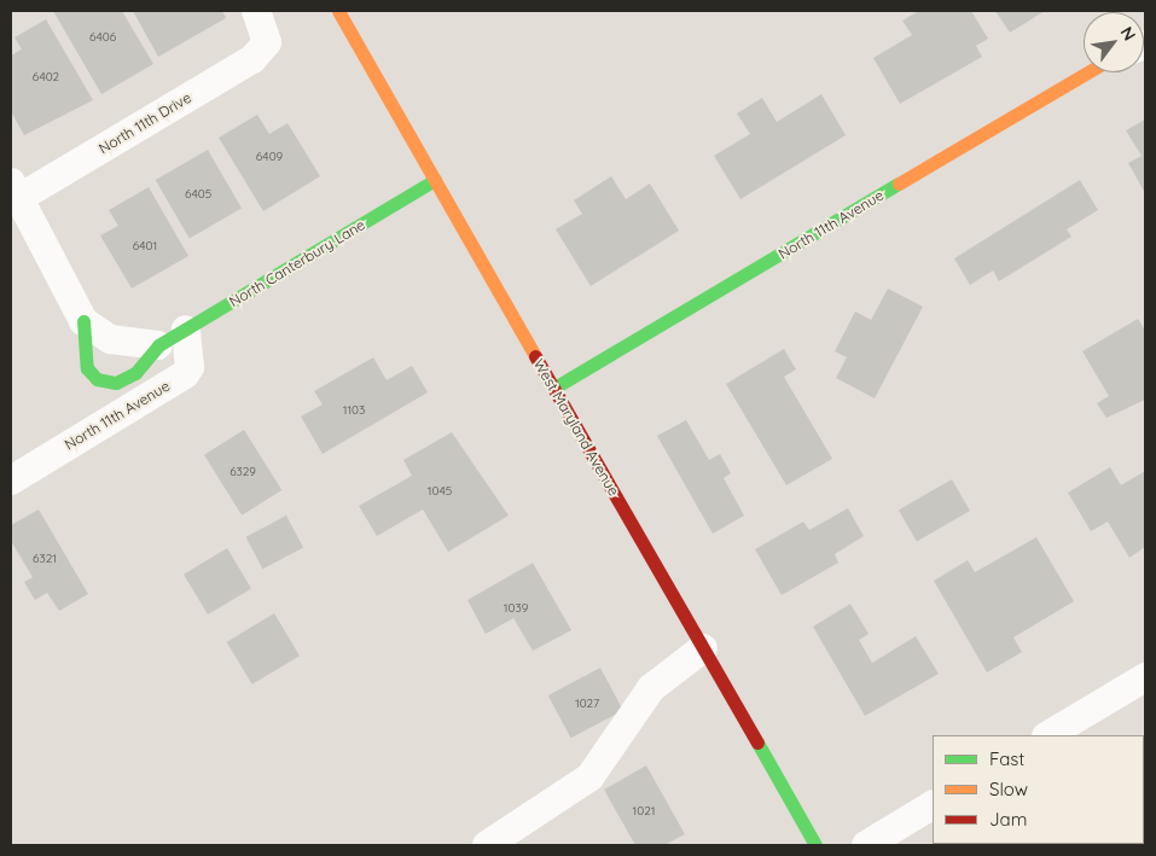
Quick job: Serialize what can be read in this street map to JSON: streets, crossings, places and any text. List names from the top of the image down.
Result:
{
  "streets": {
    "street": [
      "North 11th Drive",
      "North 11th Avenue",
      "North Canterbury Lane",
      "West Maryland Avenue"
    ]
  },
  "crossings": [
    ["North 11th Avenue", "North Canterbury Lane"],
    ["North 11th Avenue", "West Maryland Avenue"],
    ["North Canterbury Lane", "West Maryland Avenue"]
  ],
  "house_numbers": [
    "6406",
    "6402",
    "6409",
    "6405",
    "6401",
    "1103",
    "6329",
    "1045",
    "6321",
    "1039",
    "1027",
    "1021"
  ],
  "legend": ["Fast", "Slow", "Jam"],
  "north": "top right"
}
